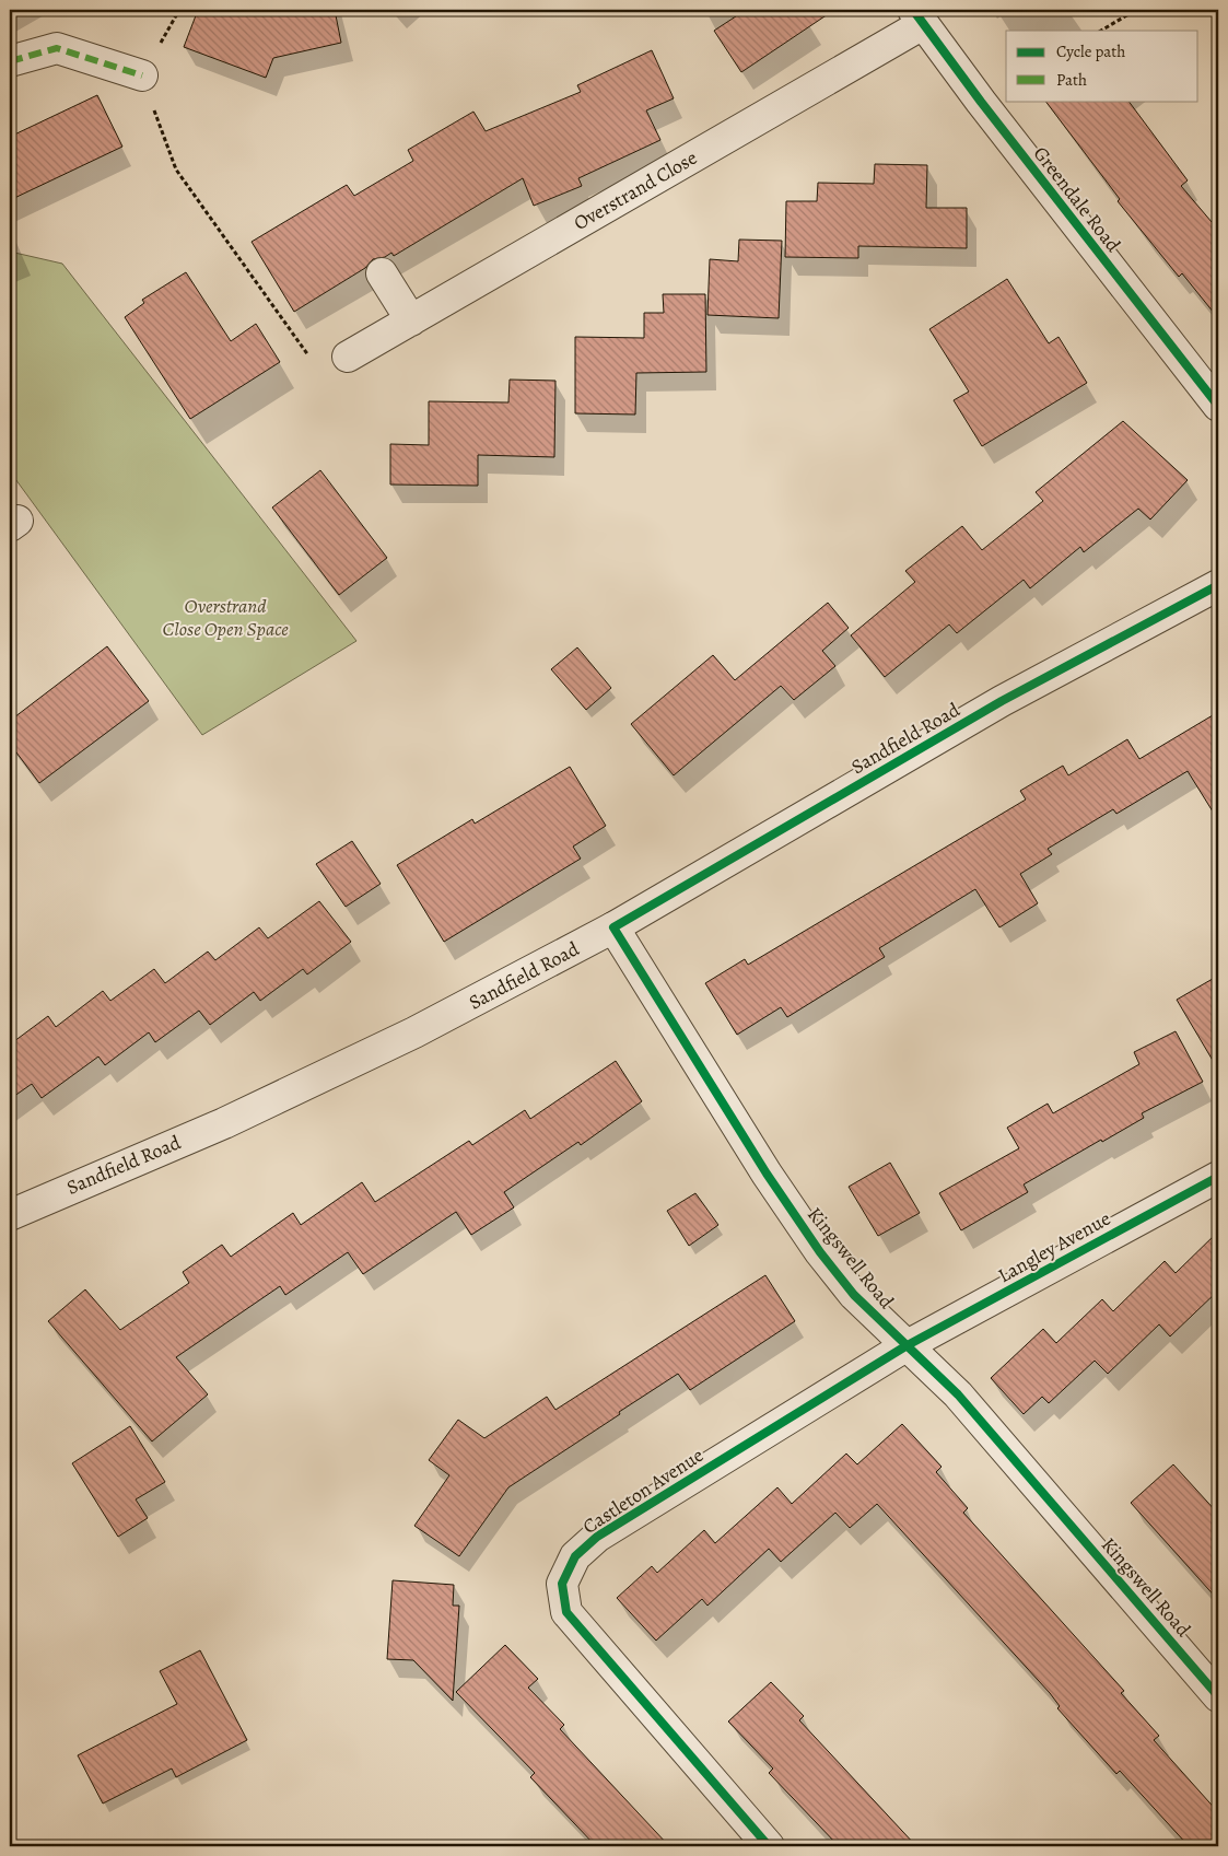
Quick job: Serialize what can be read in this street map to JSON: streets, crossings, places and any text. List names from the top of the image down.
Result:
{
  "streets": {
    "street": [
      "Overstrand Close",
      "Greendale Road",
      "Sandfield Road",
      "Langley Avenue",
      "Kingswell Road",
      "Castleton Avenue"
    ]
  },
  "crossings": [
    ["Overstrand Close", "Greendale Road"],
    ["Sandfield Road", "Kingswell Road"],
    ["Langley Avenue", "Kingswell Road"],
    ["Langley Avenue", "Castleton Avenue"],
    ["Kingswell Road", "Castleton Avenue"]
  ],
  "parks": ["Overstrand Close Open Space"],
  "legend": ["Cycle path", "Path"]
}
